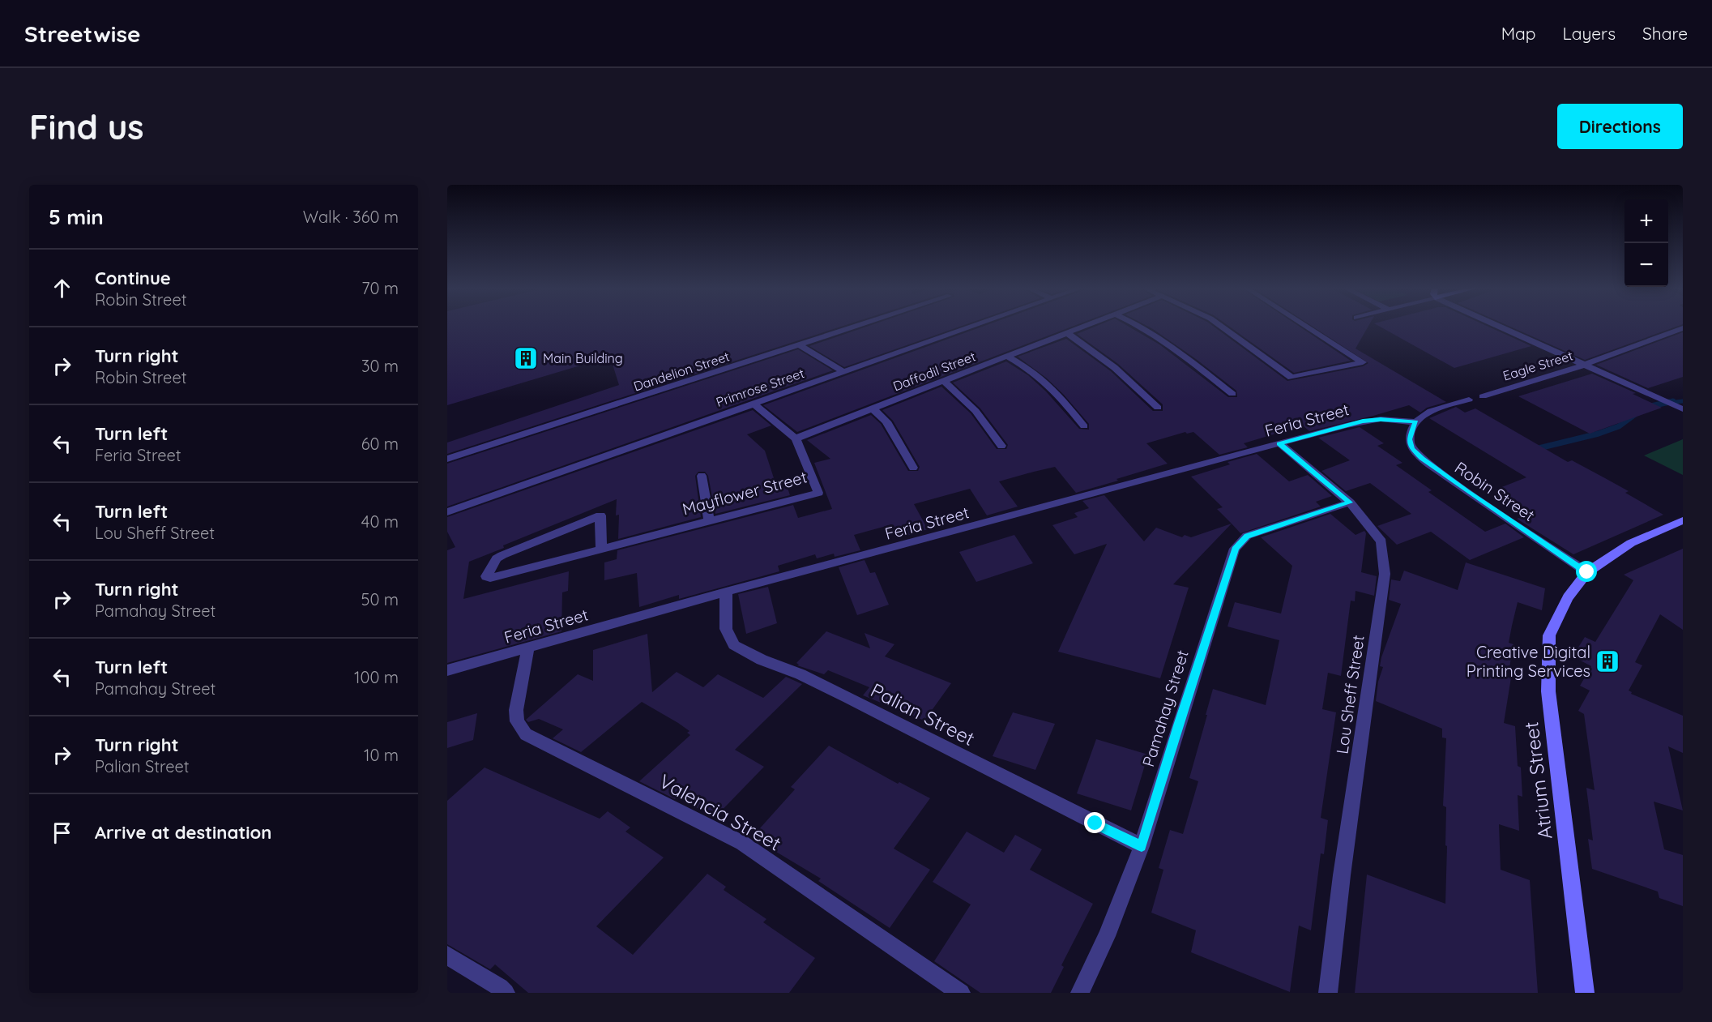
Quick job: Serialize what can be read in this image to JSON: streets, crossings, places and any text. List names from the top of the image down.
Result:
{
  "streets": {
    "street": [
      "Eagle Street",
      "Dandelion Street",
      "Daffodil Street",
      "Primrose Street",
      "Feria Street",
      "Robin Street",
      "Mayflower Street",
      "Lou Sheff Street",
      "Pamahay Street",
      "Palian Street",
      "Atrium Street",
      "Valencia Street"
    ]
  },
  "crossings": [
    ["Daffodil Street", "Mayflower Street"],
    ["Primrose Street", "Mayflower Street"],
    ["Feria Street", "Robin Street"],
    ["Feria Street", "Lou Sheff Street"],
    ["Feria Street", "Palian Street"],
    ["Feria Street", "Valencia Street"],
    ["Robin Street", "Atrium Street"],
    ["Lou Sheff Street", "Pamahay Street"],
    ["Pamahay Street", "Palian Street"]
  ],
  "places": {
    "building": ["Main Building", "Creative Digital Printing Services"]
  },
  "page": {
    "header": "Streetwise",
    "nav": ["Map", "Layers", "Share"],
    "buttons": "Directions",
    "title": "Find us",
    "heading": ["5 min", "Walk · 360 m"],
    "map_buttons": ["+", "−"],
    "list": [
      ["Continue", "Robin Street", "70 m"],
      ["Turn right", "Robin Street", "30 m"],
      ["Turn left", "Feria Street", "60 m"],
      ["Turn left", "Lou Sheff Street", "40 m"],
      ["Turn right", "Pamahay Street", "50 m"],
      ["Turn left", "Pamahay Street", "100 m"],
      ["Turn right", "Palian Street", "10 m"],
      "Arrive at destination"
    ]
  }
}
